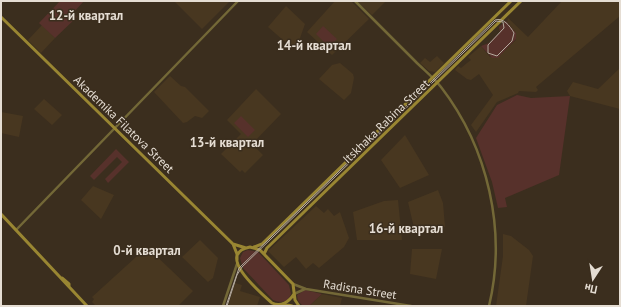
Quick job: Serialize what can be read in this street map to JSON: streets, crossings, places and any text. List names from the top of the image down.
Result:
{
  "streets": {
    "main road": ["Itskhaka Rabina Street", "Akademika Filatova Street"],
    "street": ["Radisna Street"]
  },
  "districts": [
    "12-й квартал",
    "14-й квартал",
    "13-й квартал",
    "16-й квартал",
    "0-й квартал"
  ],
  "north": "bottom"
}
